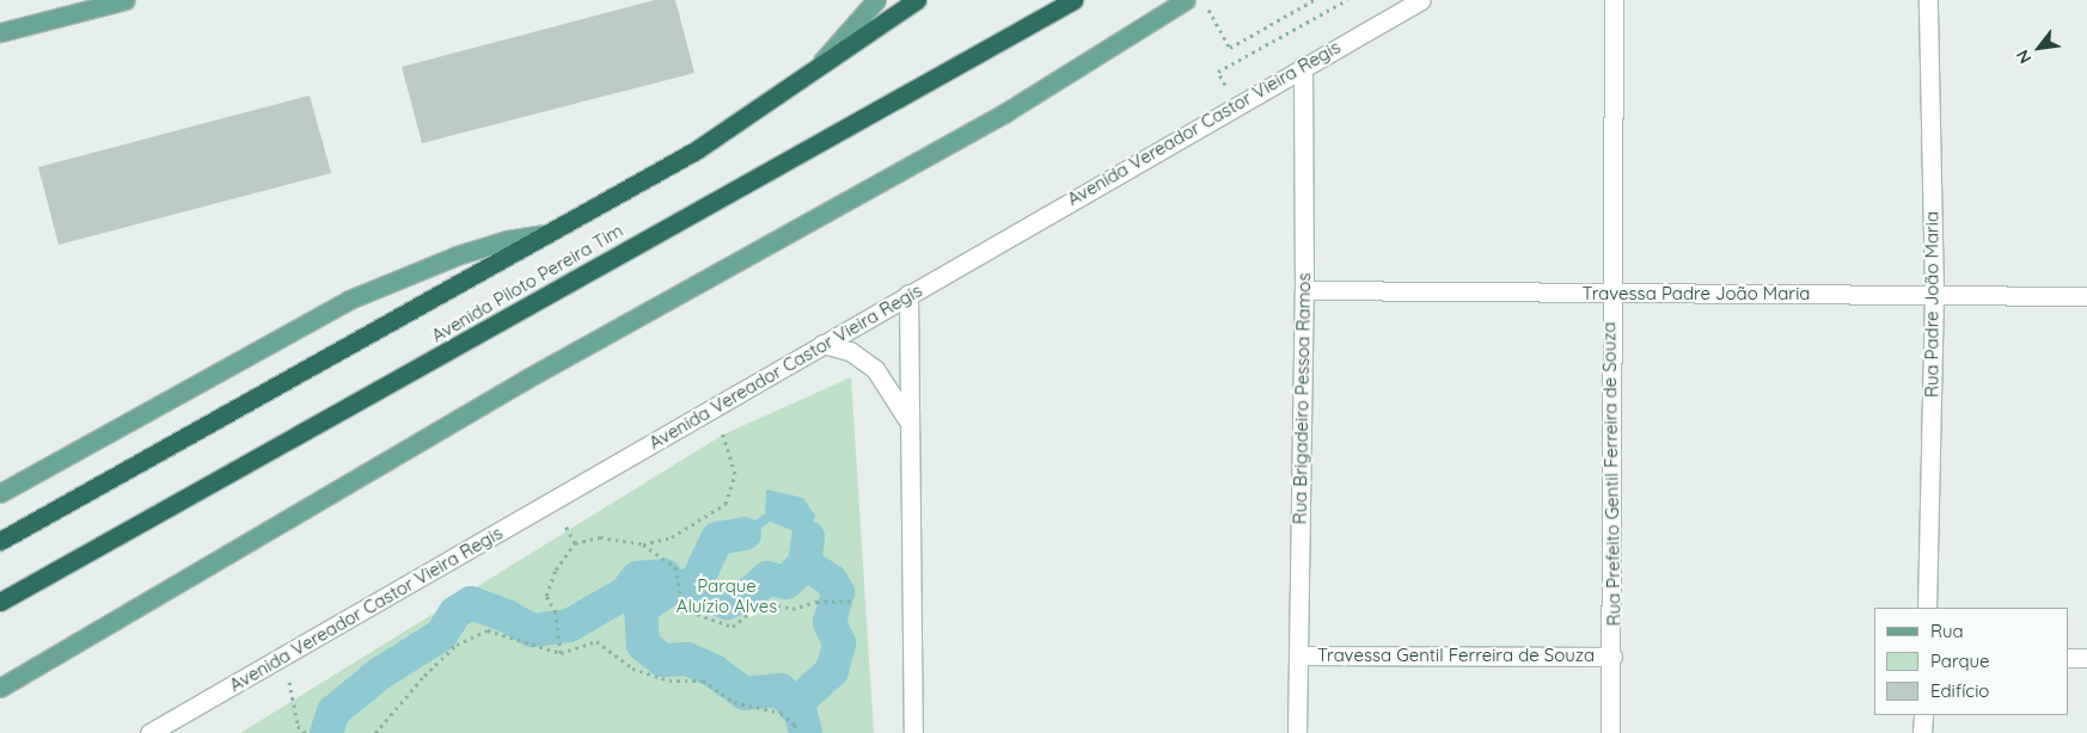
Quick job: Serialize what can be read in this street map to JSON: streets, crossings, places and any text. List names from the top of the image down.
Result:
{
  "streets": {
    "highway": ["Avenida Piloto Pereira Tim"],
    "street": [
      "Avenida Vereador Castor Vieira Regis",
      "Travessa Padre João Maria",
      "Rua Padre João Maria",
      "Rua Brigadeiro Pessoa Ramos",
      "Rua Prefeito Gentil Ferreira de Souza",
      "Travessa Gentil Ferreira de Souza"
    ]
  },
  "crossings": [
    ["Avenida Vereador Castor Vieira Regis", "Rua Brigadeiro Pessoa Ramos"],
    ["Travessa Padre João Maria", "Rua Padre João Maria"],
    ["Travessa Padre João Maria", "Rua Brigadeiro Pessoa Ramos"],
    ["Travessa Padre João Maria", "Rua Prefeito Gentil Ferreira de Souza"],
    ["Rua Brigadeiro Pessoa Ramos", "Travessa Gentil Ferreira de Souza"],
    ["Rua Prefeito Gentil Ferreira de Souza", "Travessa Gentil Ferreira de Souza"]
  ],
  "parks": ["Parque Aluízio Alves"],
  "legend": ["Rua", "Parque", "Edifício"],
  "north": "bottom left"
}
